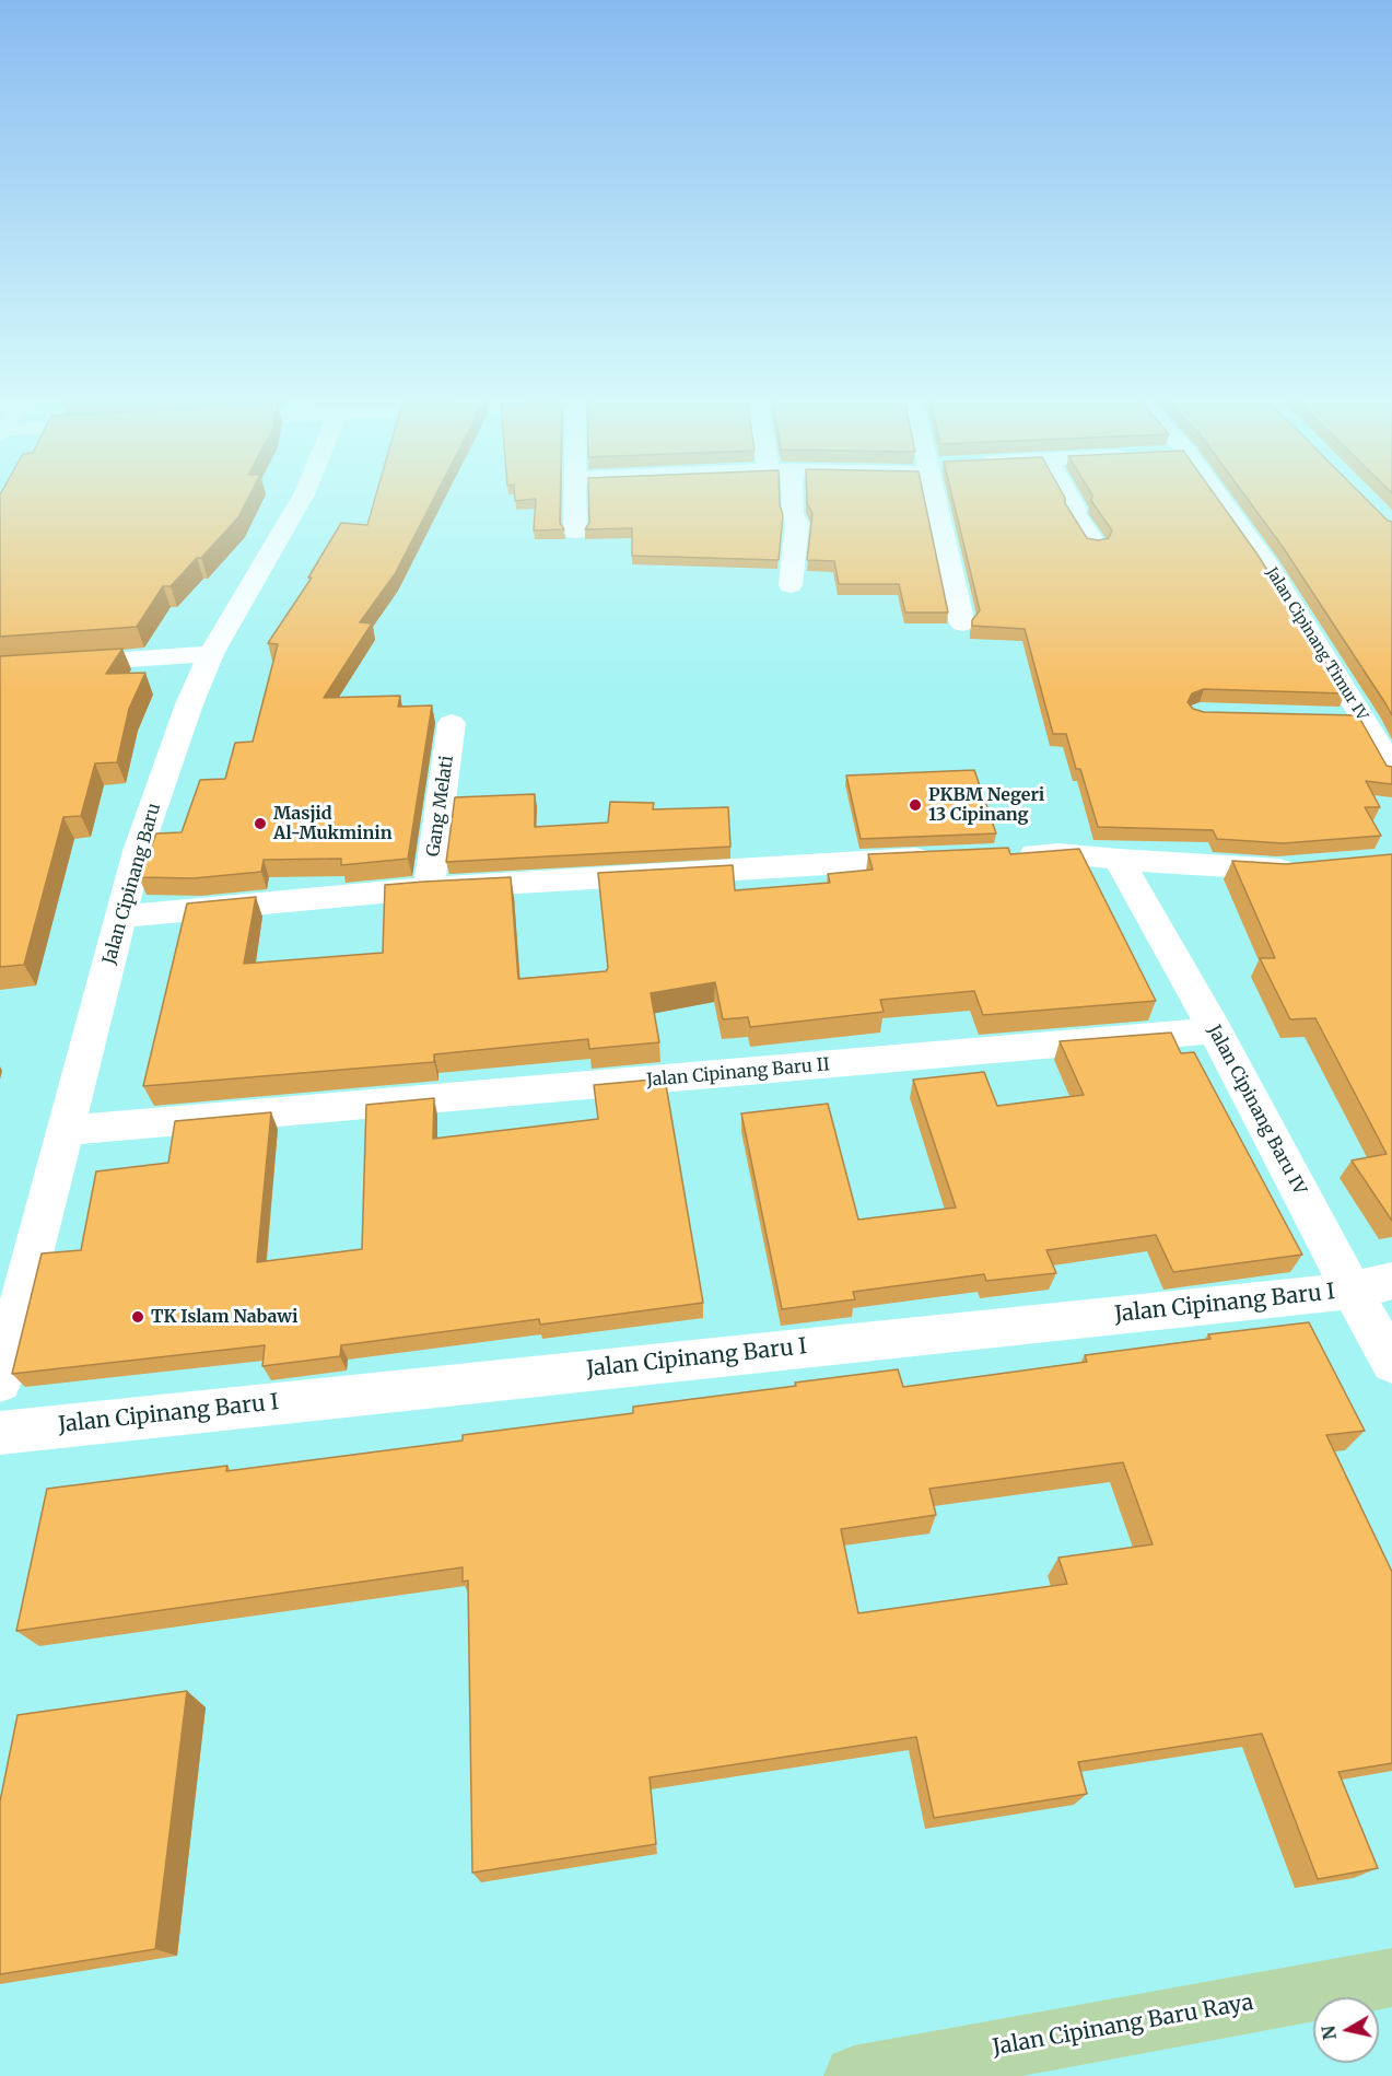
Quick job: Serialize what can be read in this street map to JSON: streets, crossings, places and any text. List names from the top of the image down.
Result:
{
  "streets": {
    "main road": ["Jalan Cipinang Baru Raya"],
    "street": [
      "Jalan Cipinang Timur IV",
      "Gang Melati",
      "Jalan Cipinang Baru",
      "Jalan Cipinang Baru II",
      "Jalan Cipinang Baru IV",
      "Jalan Cipinang Baru I"
    ]
  },
  "crossings": [
    ["Jalan Cipinang Baru", "Jalan Cipinang Baru II"],
    ["Jalan Cipinang Baru II", "Jalan Cipinang Baru IV"],
    ["Jalan Cipinang Baru IV", "Jalan Cipinang Baru I"]
  ],
  "places": ["PKBM Negeri 13 Cipinang", "Masjid Al-Mukminin", "TK Islam Nabawi"],
  "north": "left"
}
